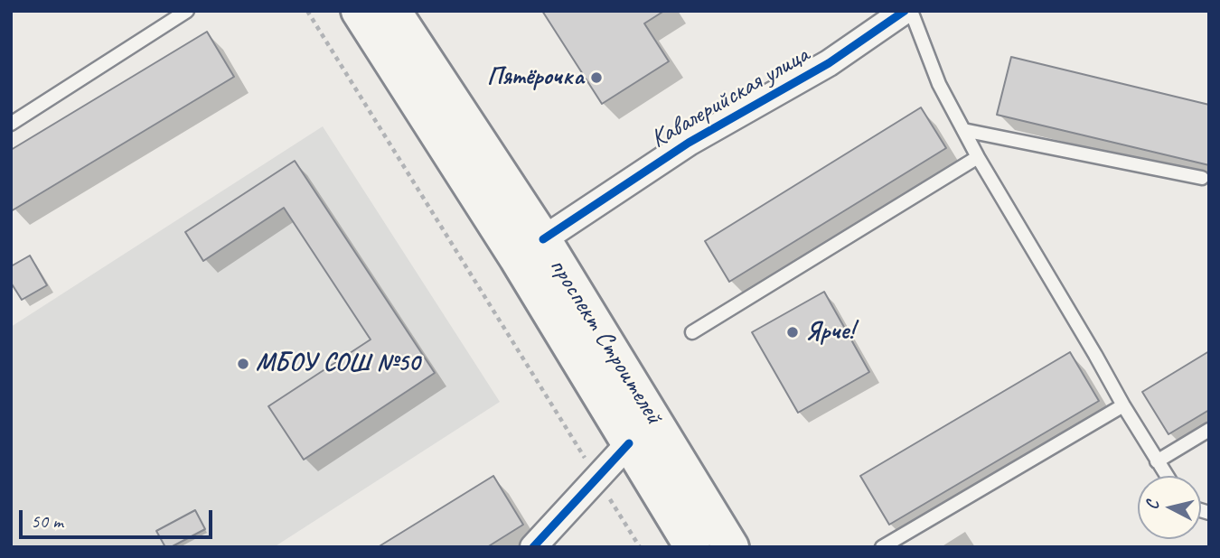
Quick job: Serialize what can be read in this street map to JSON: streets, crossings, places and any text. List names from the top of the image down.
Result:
{
  "streets": {
    "main road": ["проспект Строителей"],
    "street": ["Кавалерийская улица"]
  },
  "crossings": [
    ["Кавалерийская улица", "проспект Строителей"]
  ],
  "places": ["Пятёрочка", "Ярче!", "МБОУ СОШ №50"],
  "scale_bar": "50 m",
  "north": "left"
}
